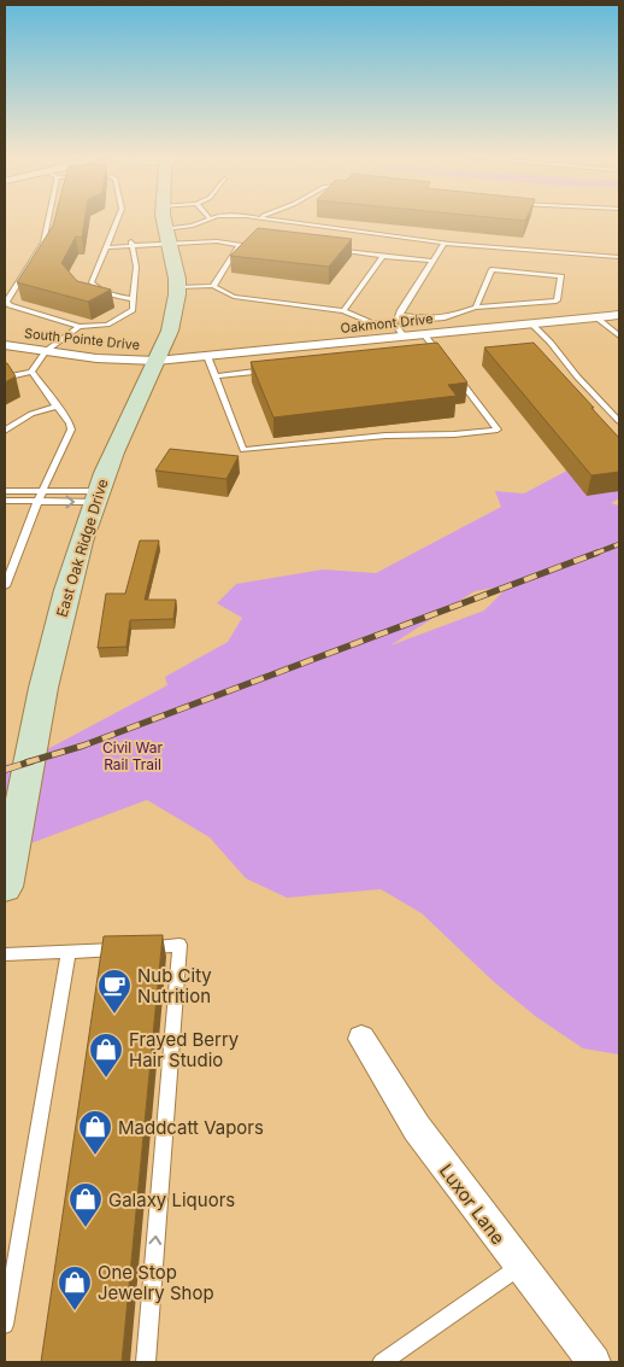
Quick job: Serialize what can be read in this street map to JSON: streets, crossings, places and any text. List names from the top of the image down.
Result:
{
  "streets": {
    "main road": ["East Oak Ridge Drive"],
    "street": ["Oakmont Drive", "South Pointe Drive", "Luxor Lane"]
  },
  "crossings": [
    ["Oakmont Drive", "South Pointe Drive"],
    ["Oakmont Drive", "East Oak Ridge Drive"],
    ["South Pointe Drive", "East Oak Ridge Drive"]
  ],
  "parks": ["Civil War Rail Trail"],
  "places": {
    "cafe": ["Nub City Nutrition"],
    "shop": [
      "Frayed Berry Hair Studio",
      "Maddcatt Vapors",
      "Galaxy Liquors",
      "One Stop Jewelry Shop"
    ]
  }
}
